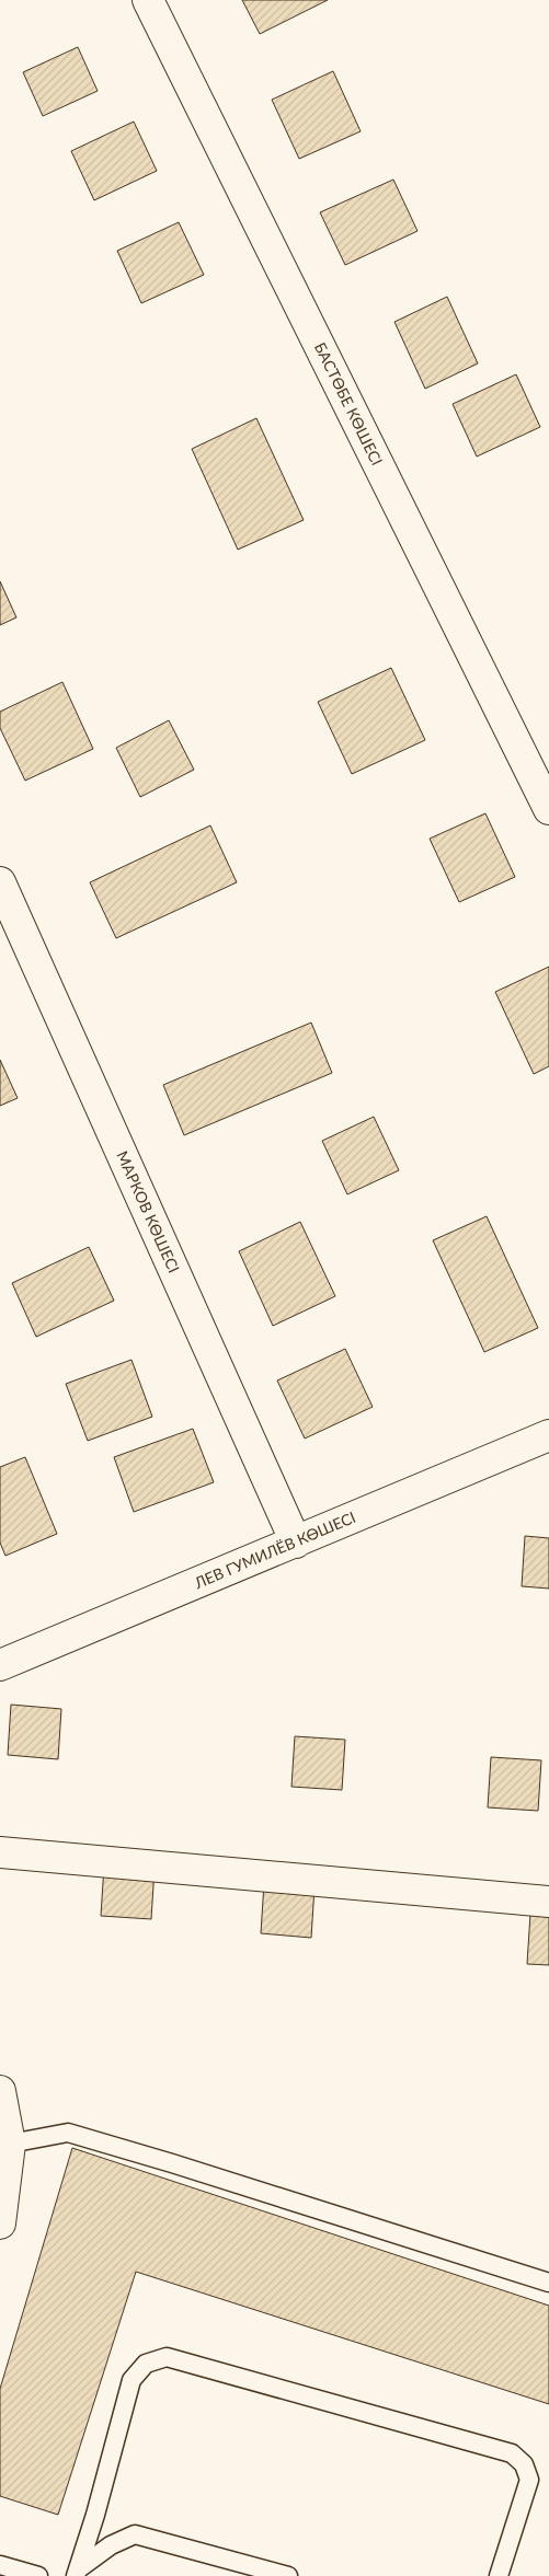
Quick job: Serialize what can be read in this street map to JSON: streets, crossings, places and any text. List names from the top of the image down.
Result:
{
  "streets": {
    "street": ["БАСТӨБЕ КӨШЕСІ", "МАРКОВ КӨШЕСІ", "ЛЕВ ГУМИЛЁВ КӨШЕСІ"]
  },
  "crossings": [
    ["МАРКОВ КӨШЕСІ", "ЛЕВ ГУМИЛЁВ КӨШЕСІ"]
  ]
}
